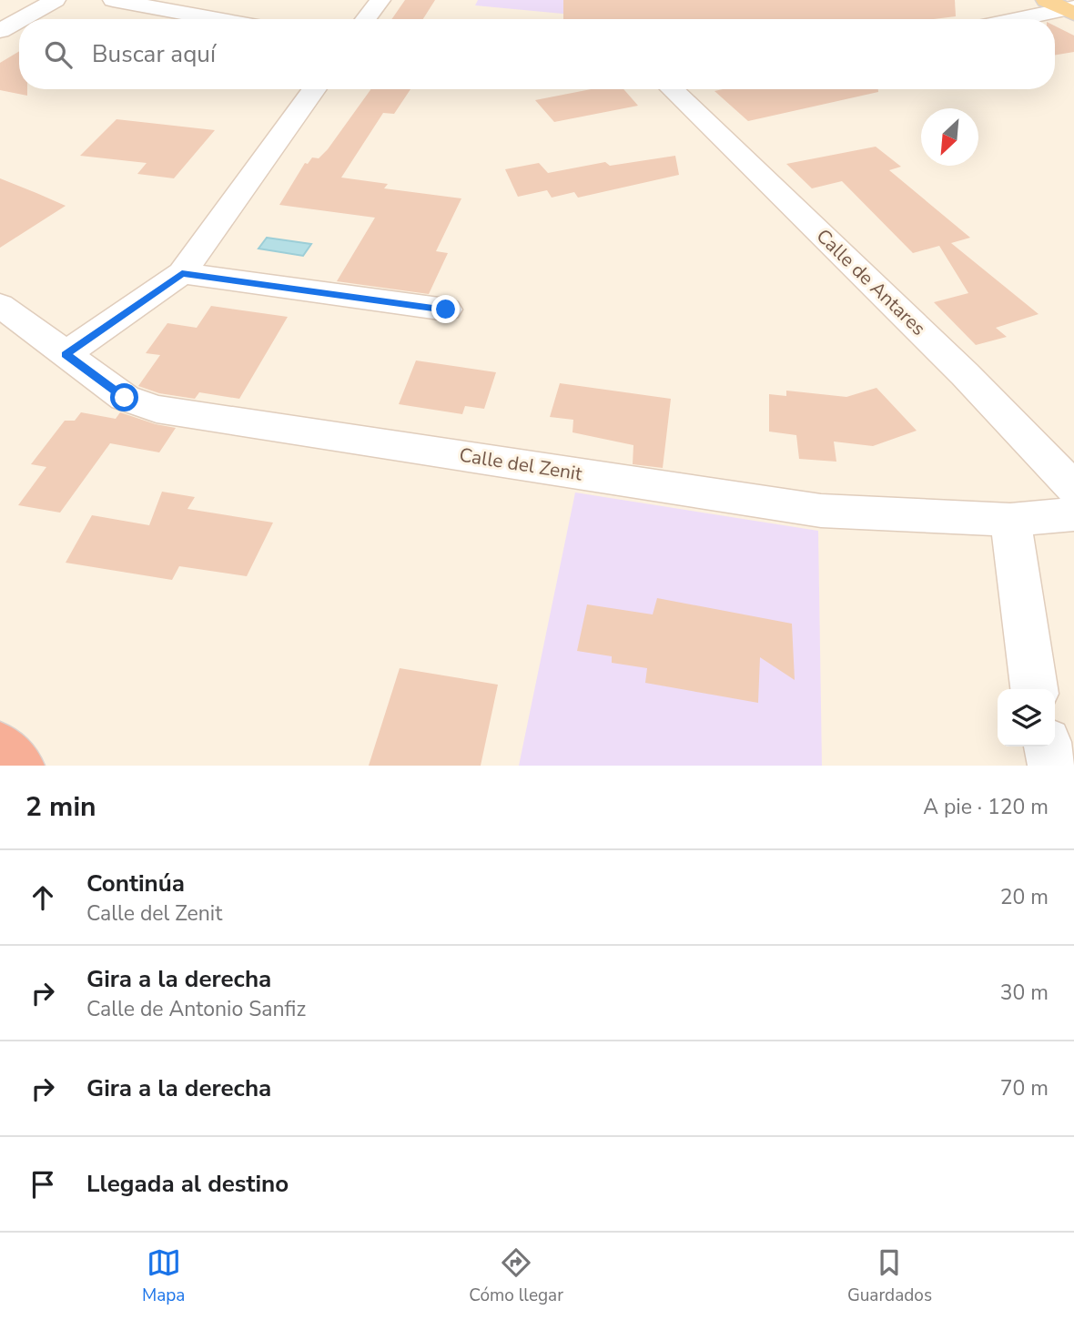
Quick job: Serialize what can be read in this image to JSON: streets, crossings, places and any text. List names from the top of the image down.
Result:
{
  "streets": {
    "street": ["Calle de Antares", "Calle del Zenit"]
  },
  "north": "bottom left",
  "page": {
    "search": "Buscar aquí",
    "heading": ["2 min", "A pie · 120 m"],
    "list": [
      ["Continúa", "Calle del Zenit", "20 m"],
      ["Gira a la derecha", "Calle de Antonio Sanfiz", "30 m"],
      ["Gira a la derecha", "70 m"],
      "Llegada al destino"
    ],
    "nav": ["Mapa", "Cómo llegar", "Guardados"]
  }
}
